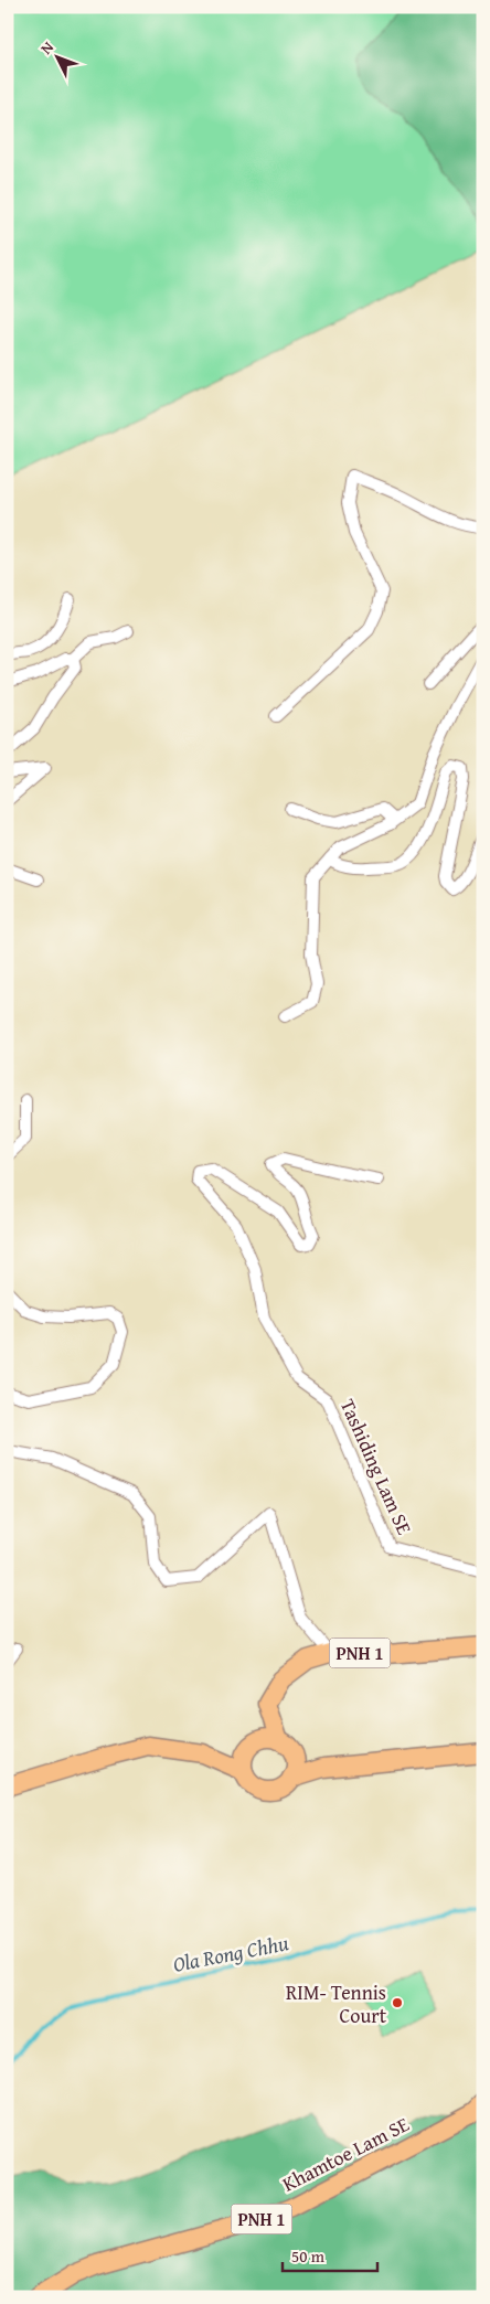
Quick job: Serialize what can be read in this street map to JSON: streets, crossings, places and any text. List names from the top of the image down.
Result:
{
  "streets": {
    "main road": ["PNH 1", "Khamtoe Lam SE"],
    "street": ["Tashiding Lam SE"]
  },
  "water": ["Ola Rong Chhu"],
  "places": ["RIM- Tennis Court"],
  "scale_bar": "50 m",
  "north": "top left"
}
